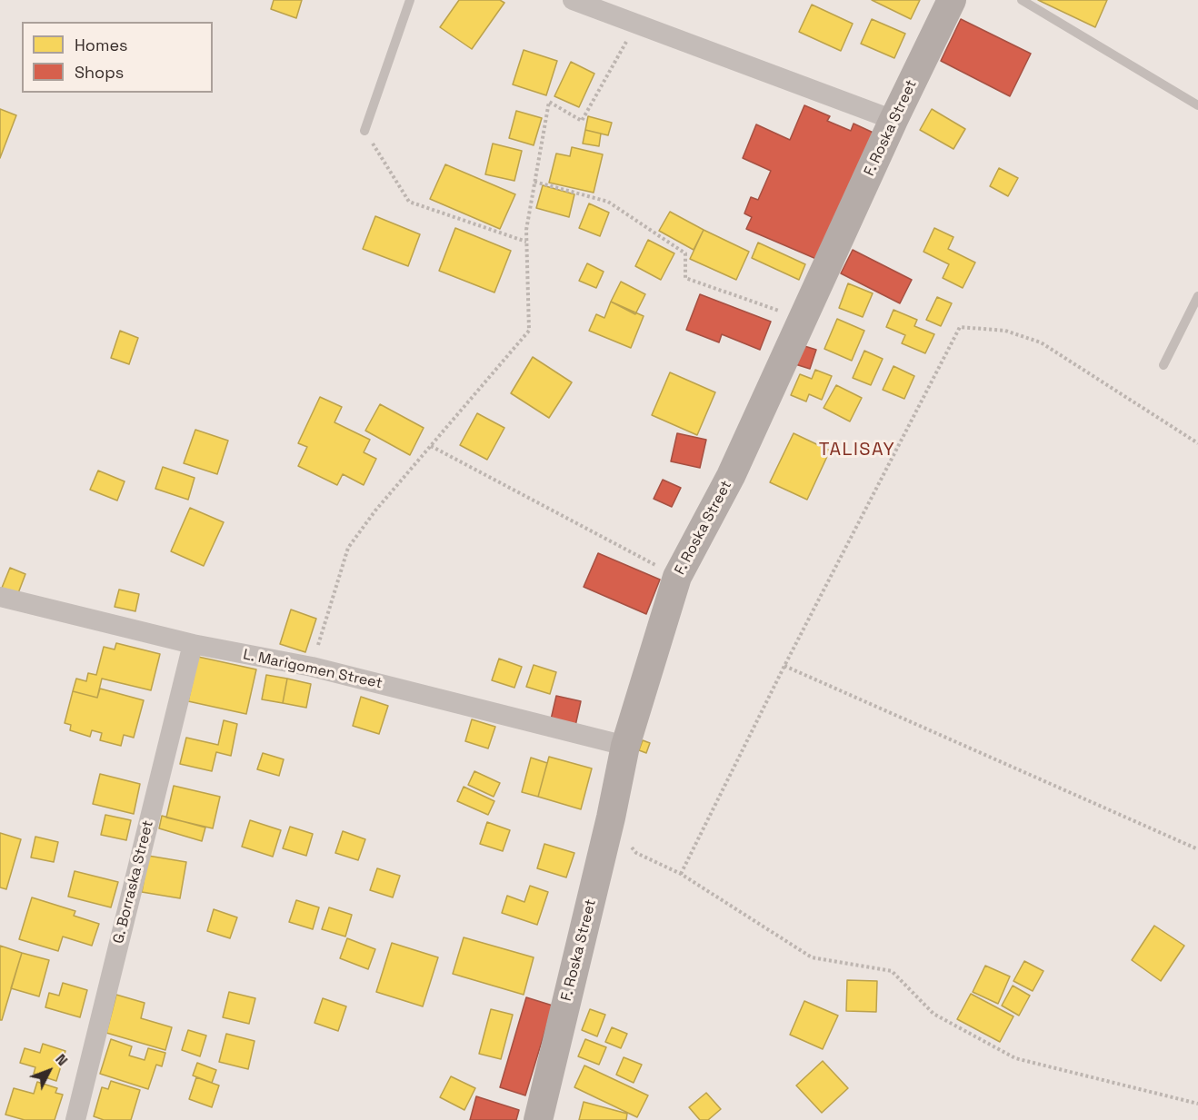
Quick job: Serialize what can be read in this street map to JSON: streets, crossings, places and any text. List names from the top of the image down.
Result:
{
  "streets": {
    "main road": ["F. Roska Street"],
    "street": ["L. Marigomen Street", "G. Borraska Street"]
  },
  "crossings": [
    ["F. Roska Street", "L. Marigomen Street"],
    ["L. Marigomen Street", "G. Borraska Street"]
  ],
  "districts": ["TALISAY"],
  "legend": ["Homes", "Shops"],
  "north": "top right"
}
